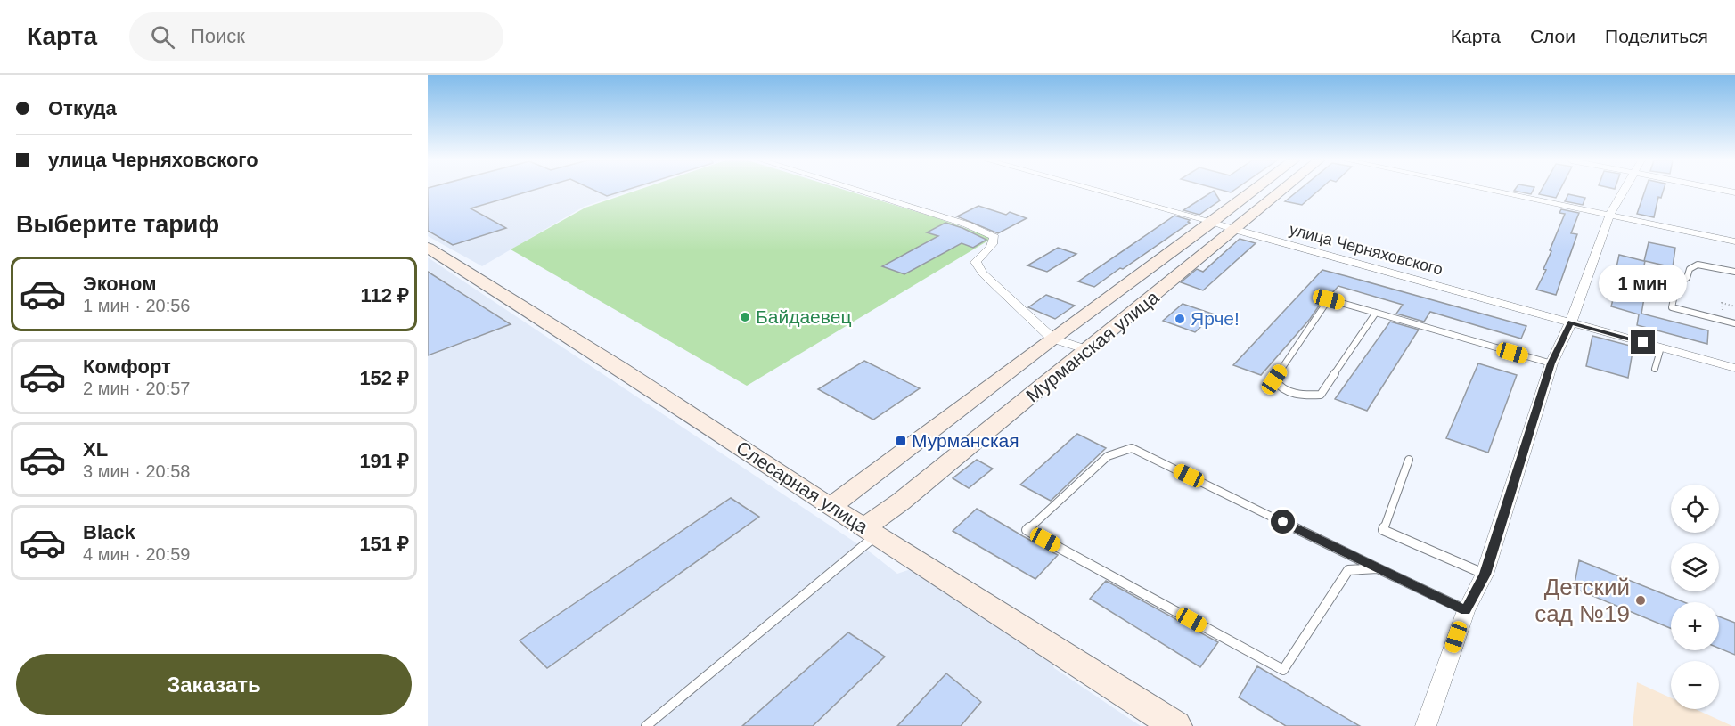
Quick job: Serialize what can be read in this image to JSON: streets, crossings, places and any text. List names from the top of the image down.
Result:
{
  "streets": {
    "main road": ["Мурманская улица", "Слесарная улица"],
    "street": ["улица Черняховского"]
  },
  "crossings": [
    ["улица Черняховского", "Мурманская улица"],
    ["Мурманская улица", "Слесарная улица"]
  ],
  "places": {
    "other": ["Байдаевец", "Ярче!", "Детский сад №19"],
    "transit": ["Мурманская"]
  },
  "page": {
    "header": "Карта",
    "search": "Поиск",
    "nav": ["Карта", "Слои", "Поделиться"],
    "banner": ["Откуда", "улица Черняховского"],
    "heading": "Выберите тариф",
    "list": [
      {
        "name": "Эконом",
        "note": "1 мин · 20:56",
        "value": "112 ₽"
      },
      {
        "name": "Комфорт",
        "note": "2 мин · 20:57",
        "value": "152 ₽"
      },
      {
        "name": "XL",
        "note": "3 мин · 20:58",
        "value": "191 ₽"
      },
      {
        "name": "Black",
        "note": "4 мин · 20:59",
        "value": "151 ₽"
      }
    ],
    "bubble": "1 мин",
    "map_buttons": ["+", "−"],
    "buttons": "Заказать"
  }
}
